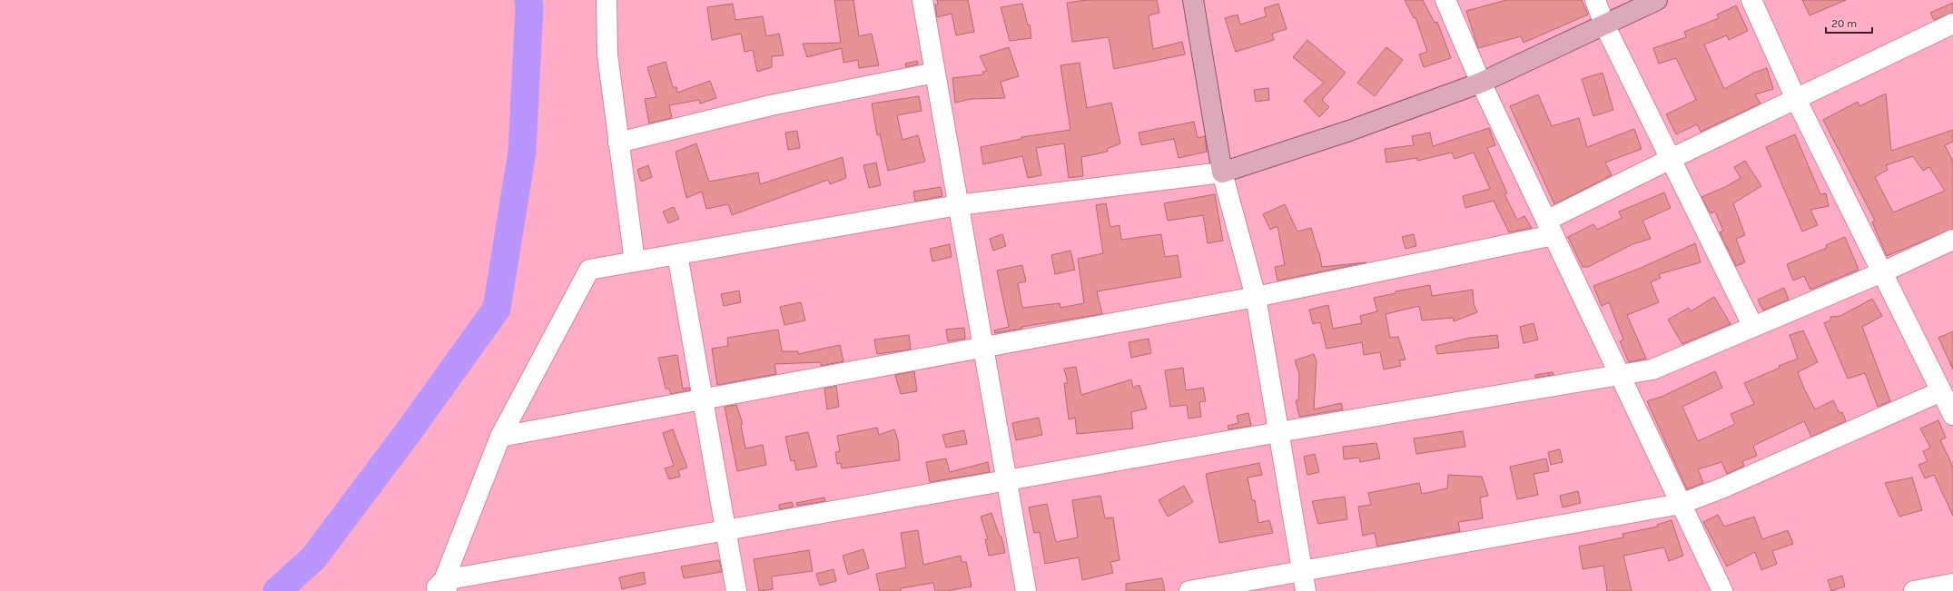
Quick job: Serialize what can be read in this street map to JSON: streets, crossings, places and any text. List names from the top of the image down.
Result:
{
  "scale_bar": "20 m"
}
